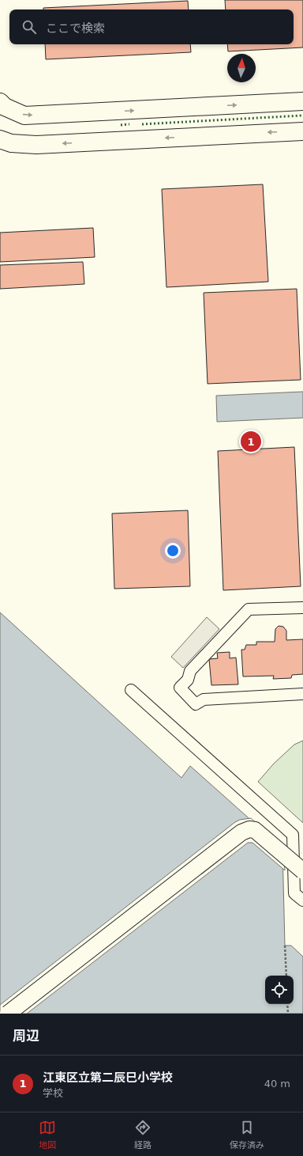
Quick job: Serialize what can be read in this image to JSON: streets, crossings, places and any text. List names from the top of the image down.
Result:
{
  "north": "top",
  "page": {
    "search": "ここで検索",
    "pins": "1",
    "heading": "周辺",
    "list": [
      {
        "mark": "1",
        "name": "江東区立第二辰巳小学校",
        "note": "学校",
        "value": "40 m"
      }
    ],
    "nav": ["地図", "経路", "保存済み"]
  }
}
